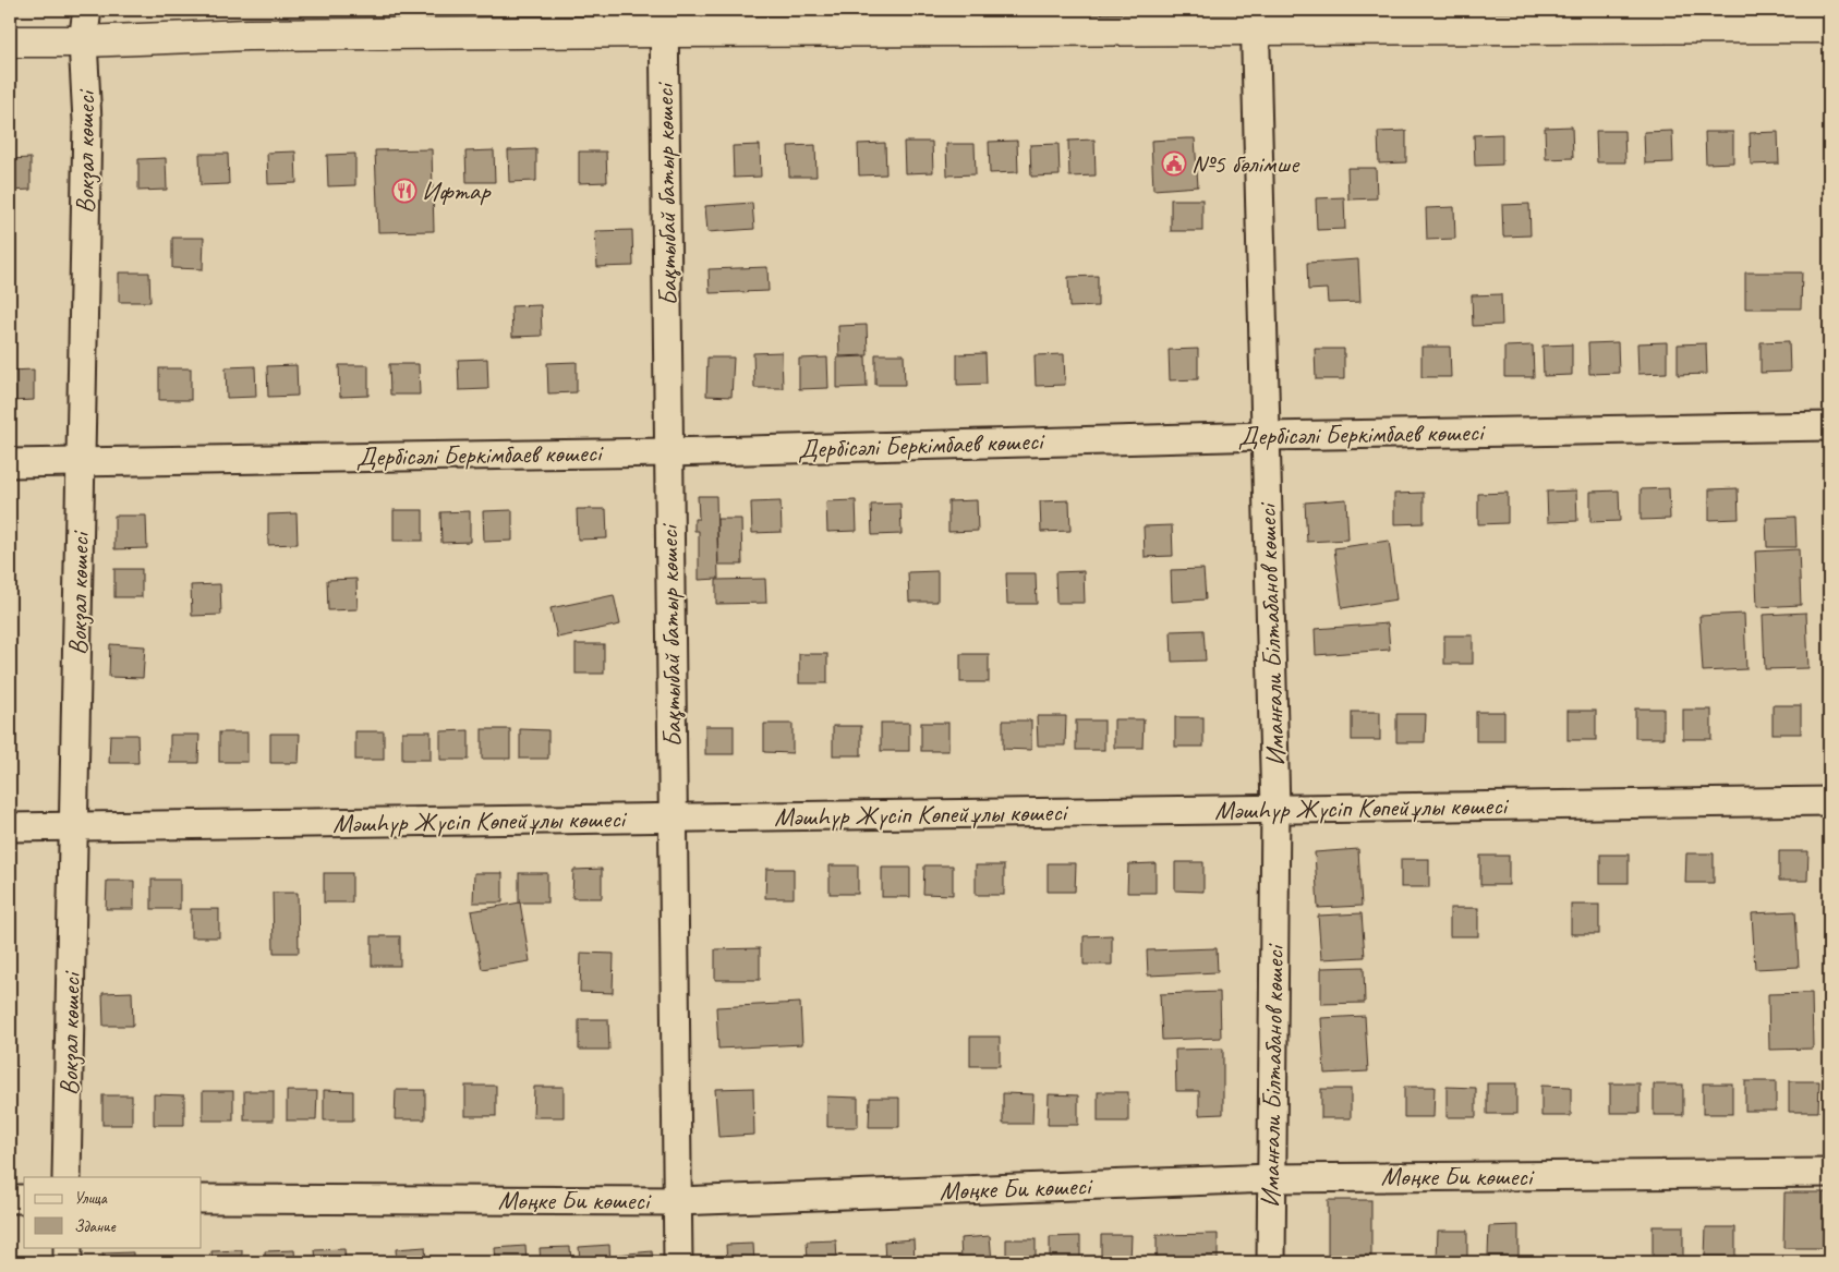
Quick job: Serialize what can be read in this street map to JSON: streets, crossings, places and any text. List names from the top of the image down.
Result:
{
  "streets": {
    "street": [
      "Вокзал көшесі",
      "Бақтыбай батыр көшесі",
      "Дербісәлі Беркімбаев көшесі",
      "Иманғали Білтабанов көшесі",
      "Мәшһүр Жүсіп Көпейұлы көшесі",
      "Мөңке Би көшесі"
    ]
  },
  "crossings": [
    ["Вокзал көшесі", "Дербісәлі Беркімбаев көшесі"],
    ["Вокзал көшесі", "Мәшһүр Жүсіп Көпейұлы көшесі"],
    ["Бақтыбай батыр көшесі", "Дербісәлі Беркімбаев көшесі"],
    ["Бақтыбай батыр көшесі", "Мәшһүр Жүсіп Көпейұлы көшесі"],
    ["Бақтыбай батыр көшесі", "Мөңке Би көшесі"],
    ["Дербісәлі Беркімбаев көшесі", "Иманғали Білтабанов көшесі"],
    ["Иманғали Білтабанов көшесі", "Мәшһүр Жүсіп Көпейұлы көшесі"],
    ["Иманғали Білтабанов көшесі", "Мөңке Би көшесі"]
  ],
  "places": {
    "public building": ["№5 бөлімше"],
    "restaurant": ["Ифтар"]
  },
  "legend": ["Улица", "Здание"]
}
